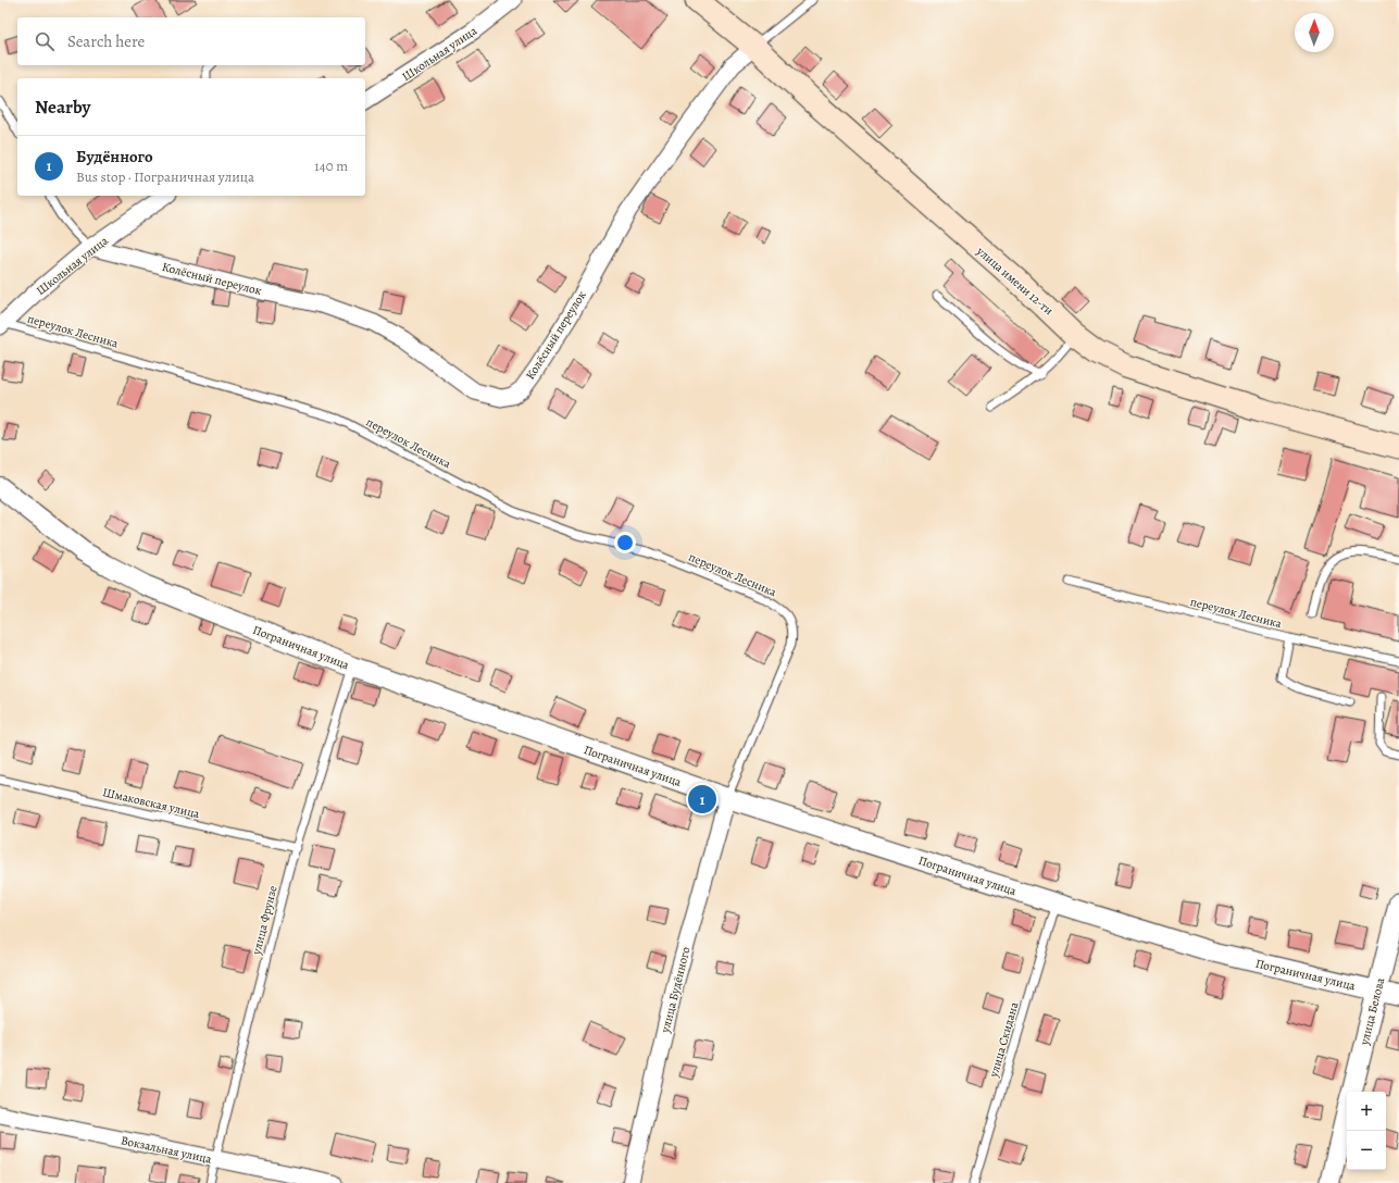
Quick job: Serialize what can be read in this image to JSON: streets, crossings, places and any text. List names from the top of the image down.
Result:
{
  "streets": {
    "main road": ["улица имени 12-ти"],
    "street": [
      "Школьная улица",
      "Колёсный переулок",
      "Пограничная улица",
      "улица Будённого",
      "улица Белова",
      "Вокзальная улица"
    ],
    "lane": [
      "переулок Лесника",
      "Шмаковская улица",
      "улица Фрунзе",
      "улица Скидана"
    ]
  },
  "crossings": [
    ["Школьная улица", "Колёсный переулок"],
    ["Школьная улица", "переулок Лесника"],
    ["Колёсный переулок", "улица имени 12-ти"],
    ["переулок Лесника", "Пограничная улица"],
    ["переулок Лесника", "улица Будённого"],
    ["Пограничная улица", "улица Фрунзе"],
    ["Пограничная улица", "улица Будённого"],
    ["Пограничная улица", "улица Белова"],
    ["Пограничная улица", "улица Скидана"],
    ["Шмаковская улица", "улица Фрунзе"],
    ["улица Фрунзе", "Вокзальная улица"]
  ],
  "north": "top",
  "page": {
    "search": "Search here",
    "heading": "Nearby",
    "list": [
      {
        "mark": "1",
        "name": "Будённого",
        "note": "Bus stop · Пограничная улица",
        "value": "140 m"
      }
    ],
    "pins": "1",
    "map_buttons": ["+", "−"]
  }
}
